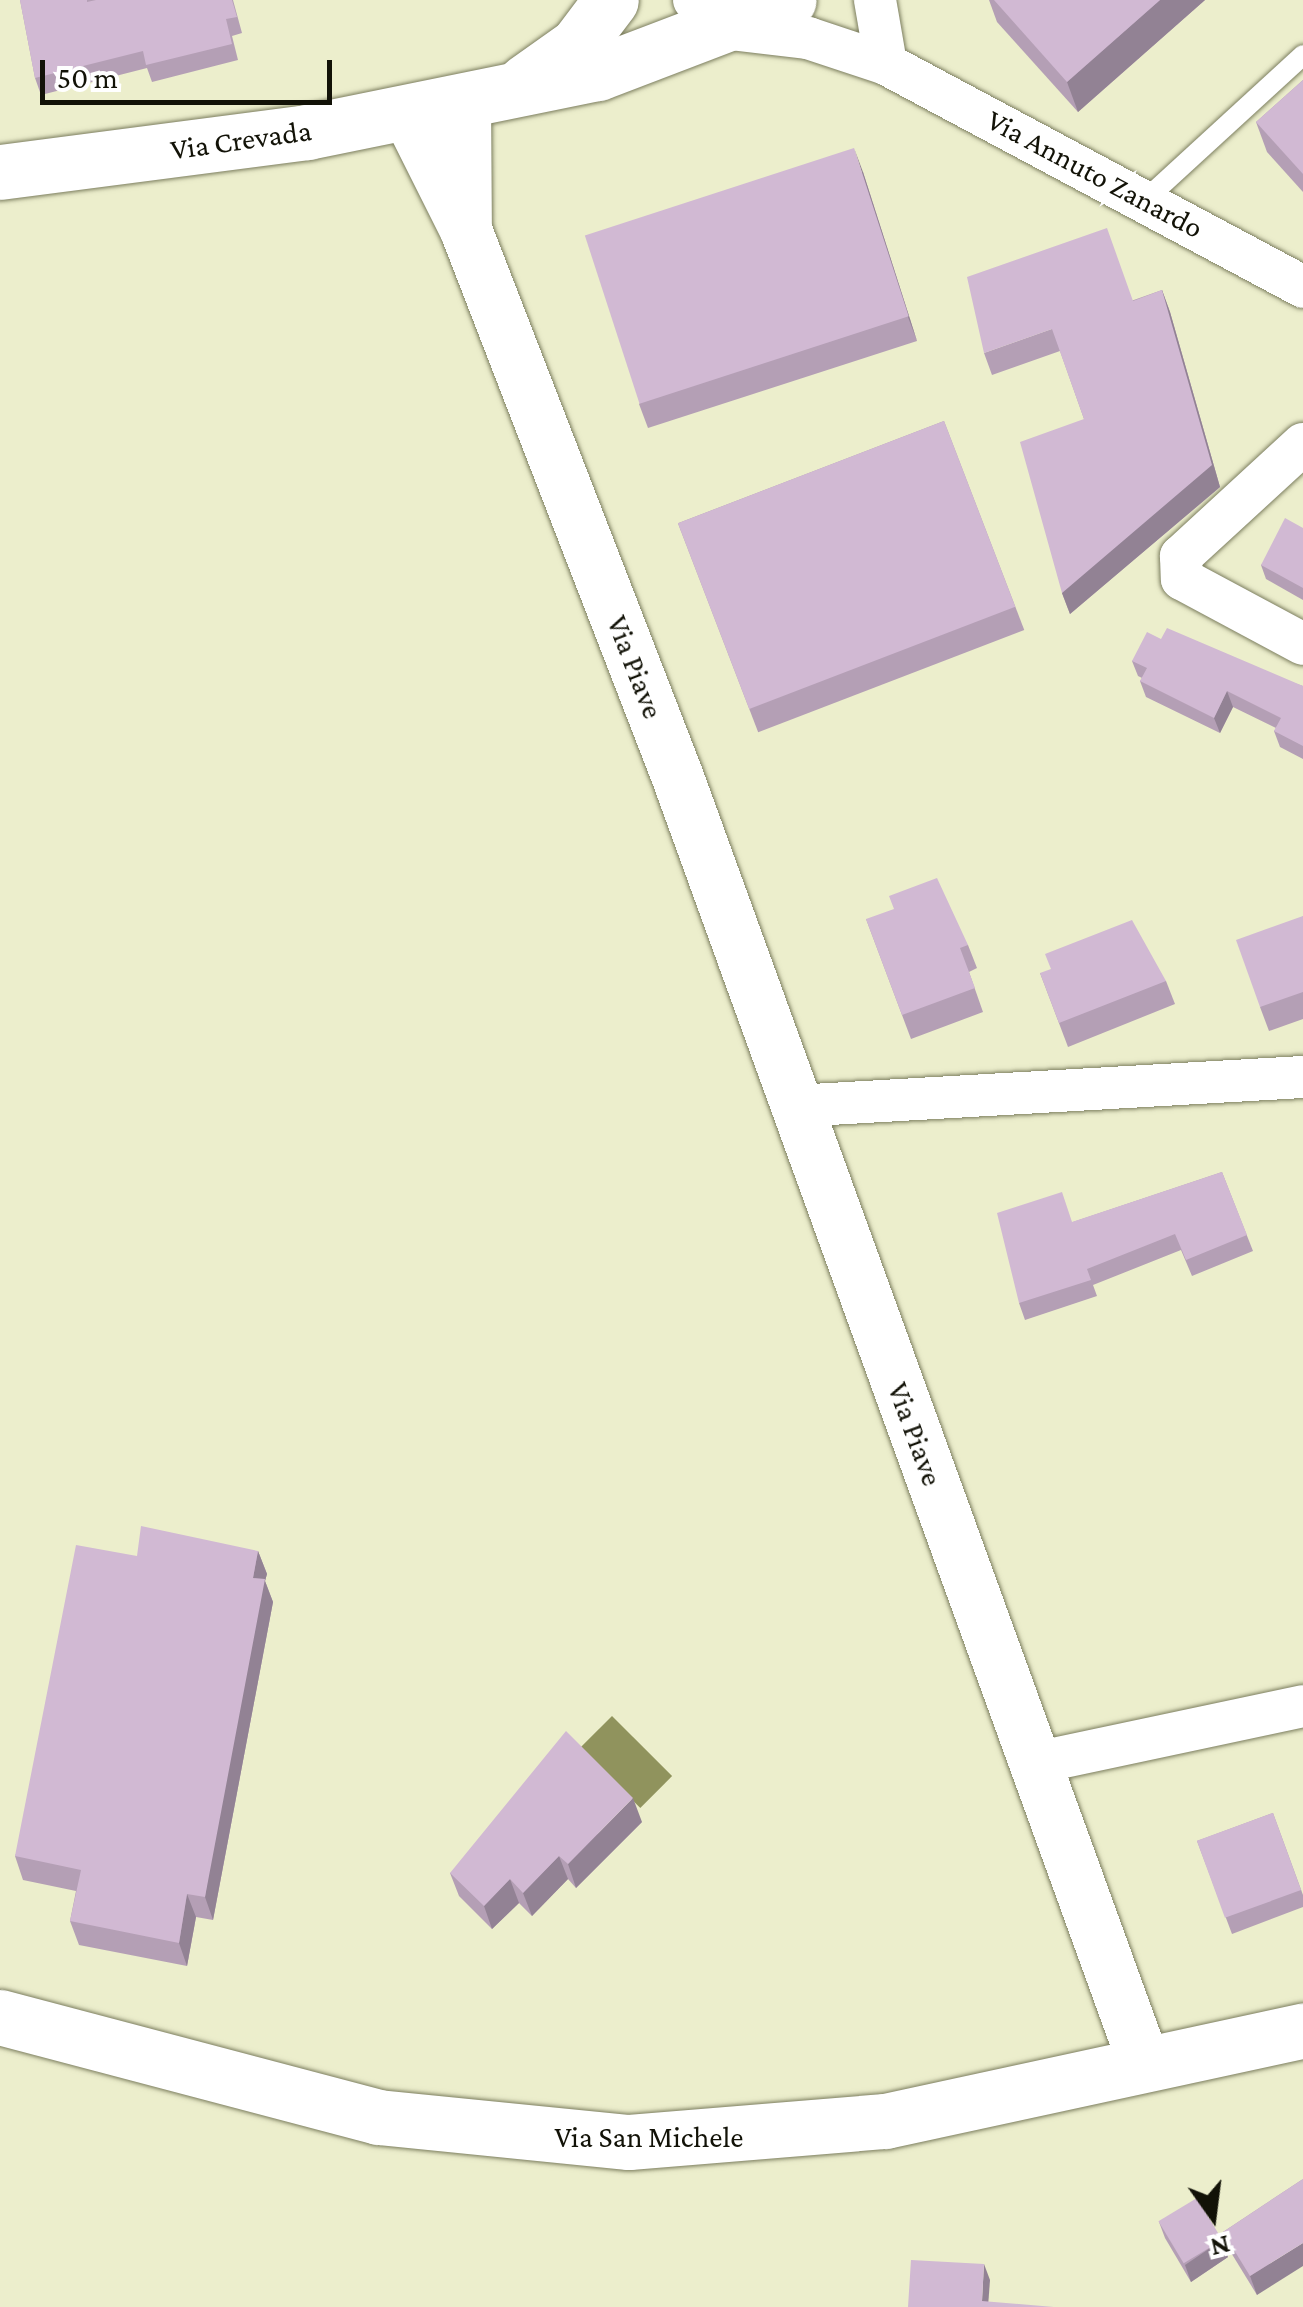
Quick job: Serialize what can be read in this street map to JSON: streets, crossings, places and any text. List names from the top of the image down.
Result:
{
  "streets": {
    "main road": ["Via Crevada", "Via San Michele"],
    "street": ["Via Annuto Zanardo", "Via Piave"]
  },
  "crossings": [
    ["Via Crevada", "Via Annuto Zanardo"],
    ["Via Crevada", "Via Piave"],
    ["Via Piave", "Via San Michele"]
  ],
  "scale_bar": "50 m",
  "north": "bottom"
}
